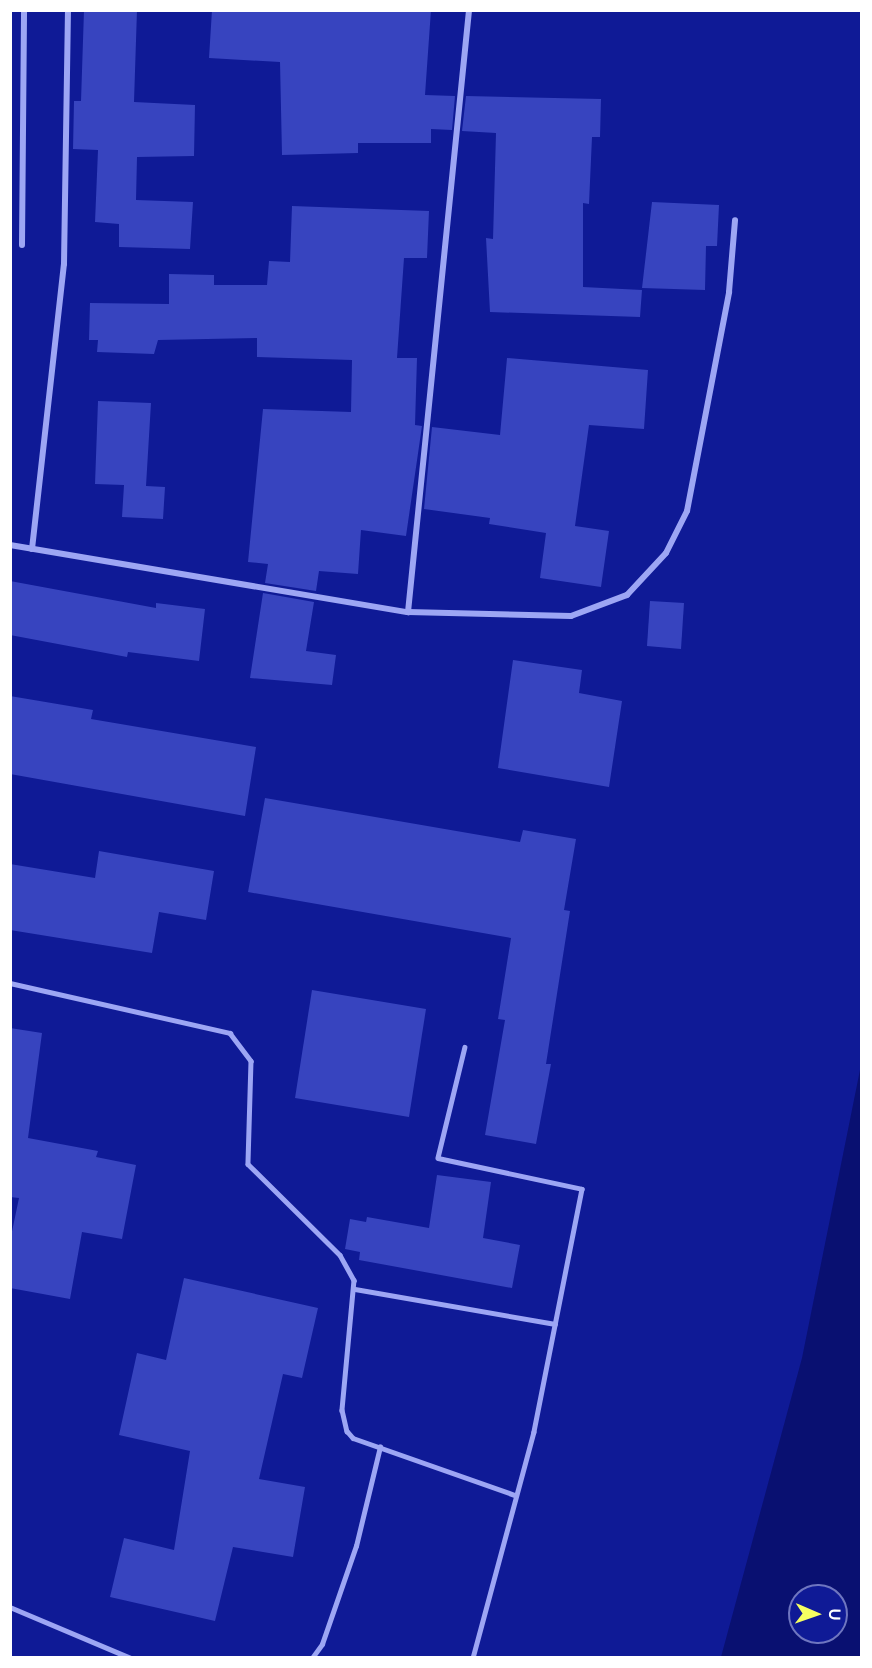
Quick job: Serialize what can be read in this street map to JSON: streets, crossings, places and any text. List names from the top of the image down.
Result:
{
  "north": "right"
}
